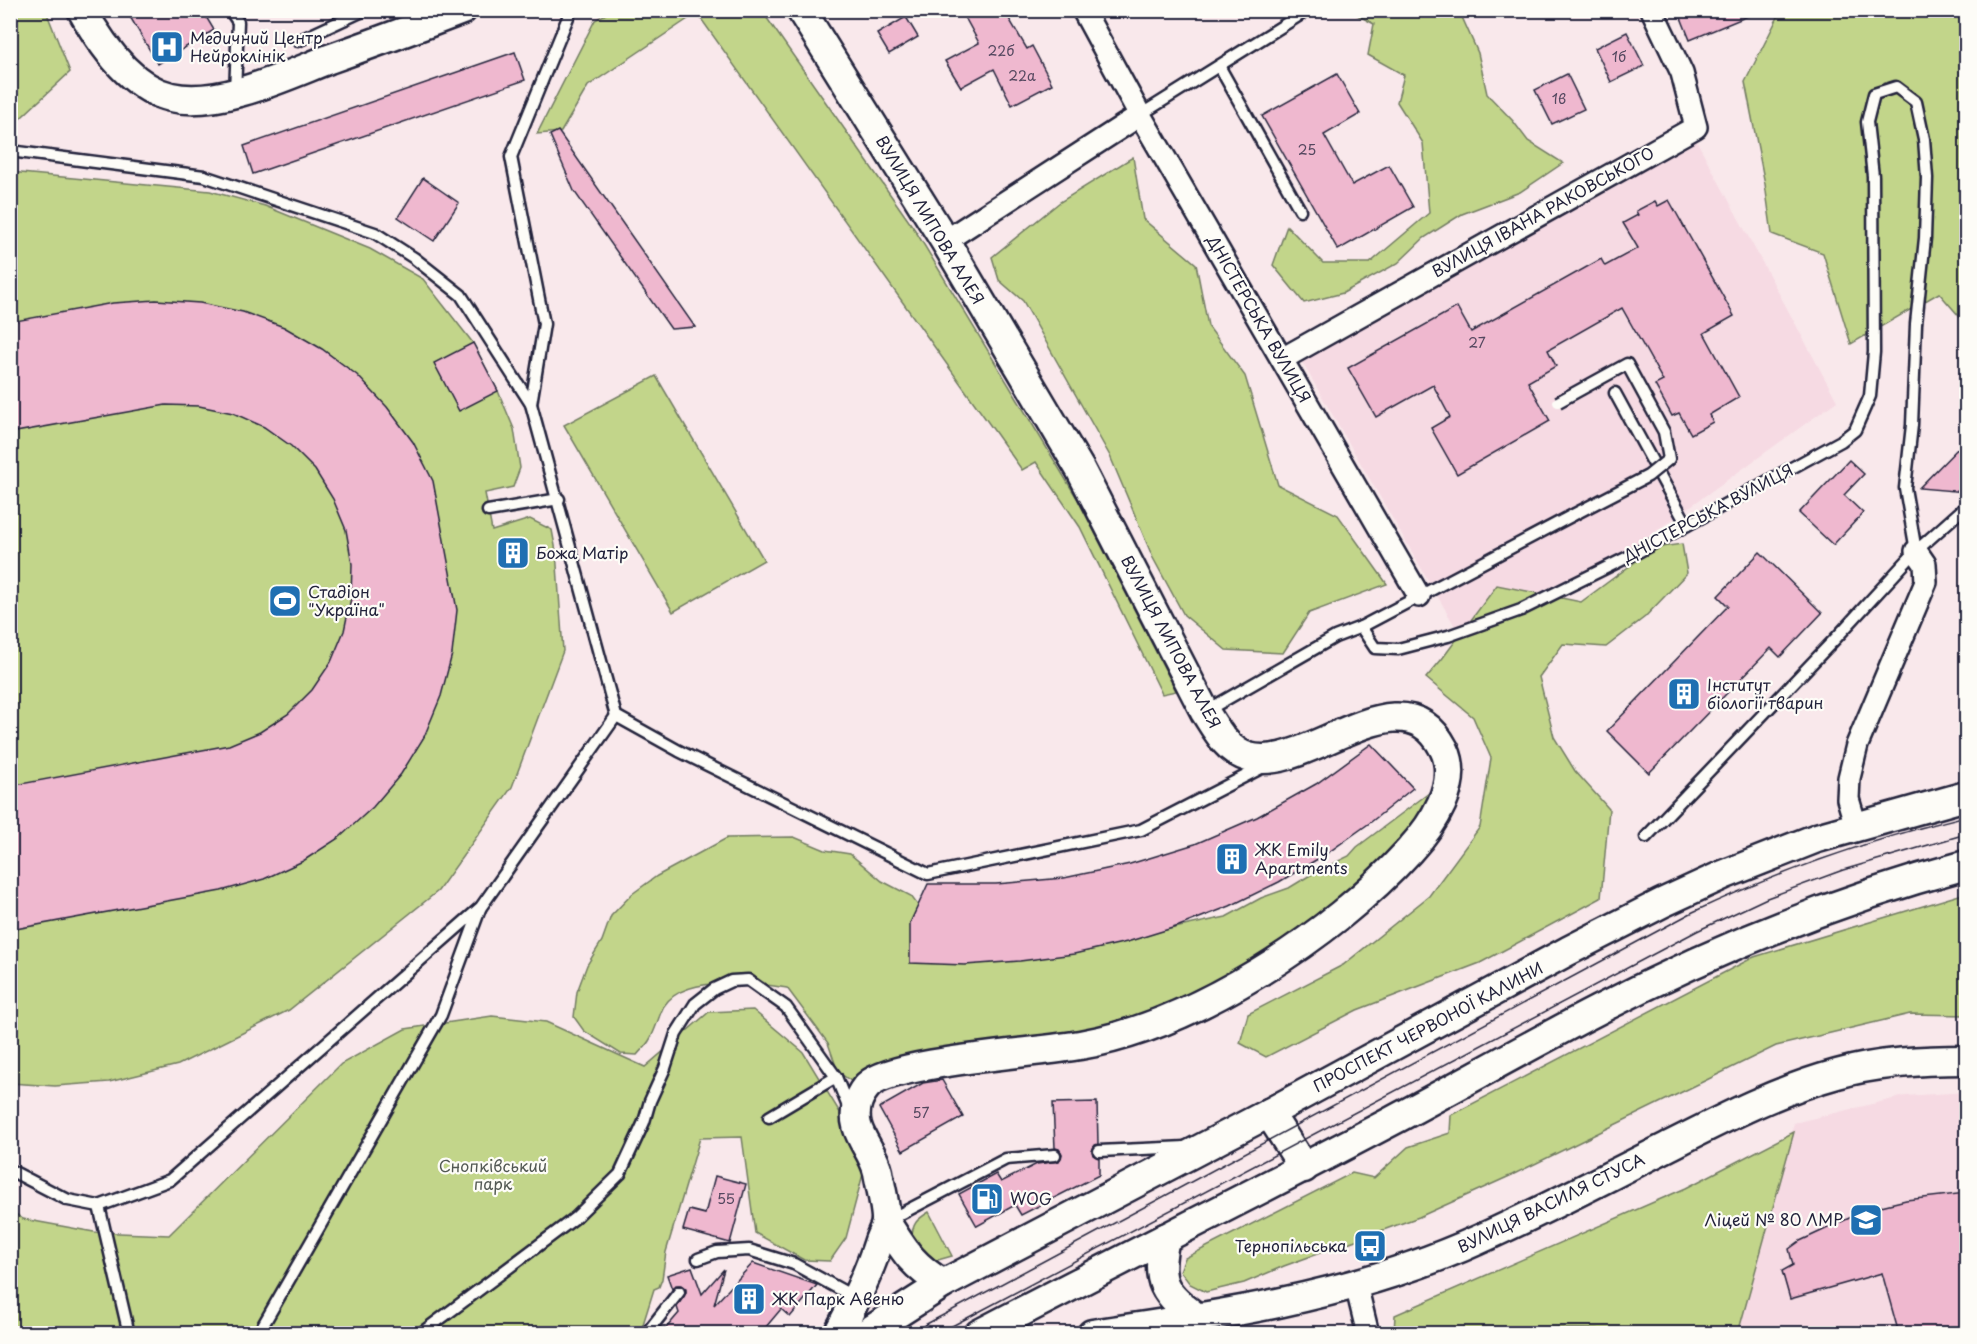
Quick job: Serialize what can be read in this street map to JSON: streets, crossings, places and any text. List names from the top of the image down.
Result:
{
  "streets": {
    "street": [
      "ВУЛИЦЯ ІВАНА РАКОВСЬКОГО",
      "ВУЛИЦЯ ЛИПОВА АЛЕЯ",
      "ДНІСТЕРСЬКА ВУЛИЦЯ",
      "ПРОСПЕКТ ЧЕРВОНОЇ КАЛИНИ",
      "ВУЛИЦЯ ВАСИЛЯ СТУСА"
    ]
  },
  "crossings": [
    ["ВУЛИЦЯ ІВАНА РАКОВСЬКОГО", "ДНІСТЕРСЬКА ВУЛИЦЯ"]
  ],
  "parks": ["Снопківський парк"],
  "places": {
    "hospital": ["Медичний Центр Нейроклінік"],
    "building": [
      "Божа Матір",
      "Інститут біології тварин",
      "ЖК Emily Apartments",
      "ЖК Парк Авеню"
    ],
    "sports": ["Стадіон \"Україна\""],
    "fuel station": ["WOG"],
    "school or university": ["Ліцей № 80 ЛМР"],
    "bus stop": ["Тернопільська"]
  },
  "house_numbers": [
    "22б",
    "1б",
    "22а",
    "1в",
    "25",
    "27",
    "57",
    "55"
  ]
}
